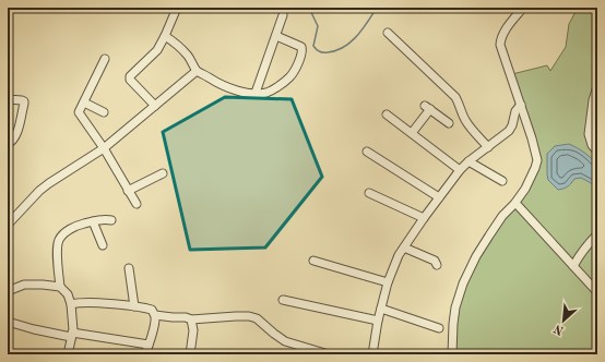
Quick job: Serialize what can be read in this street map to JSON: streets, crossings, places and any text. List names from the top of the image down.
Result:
{
  "north": "bottom left"
}
